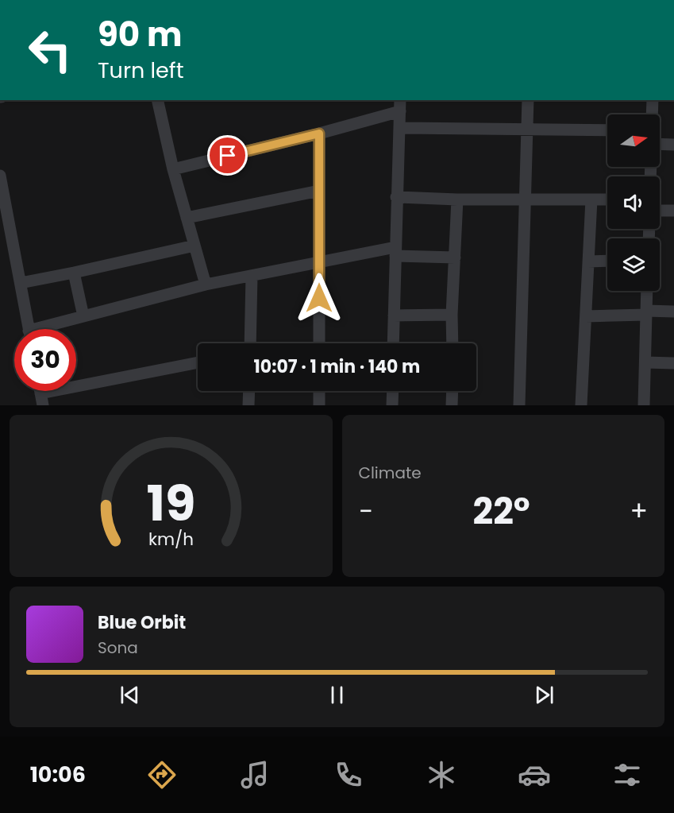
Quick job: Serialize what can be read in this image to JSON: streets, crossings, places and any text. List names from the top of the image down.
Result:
{
  "north": "right",
  "page": {
    "turn": ["90 m", "Turn left"],
    "limit": "30",
    "trip": "10:07 · 1 min · 140 m",
    "tile": "Climate",
    "heat": ["−", "22°", "+"],
    "song": ["Blue Orbit", "Sona"],
    "tabs": "10:06",
    "gauge": ["19", "km/h"]
  }
}
